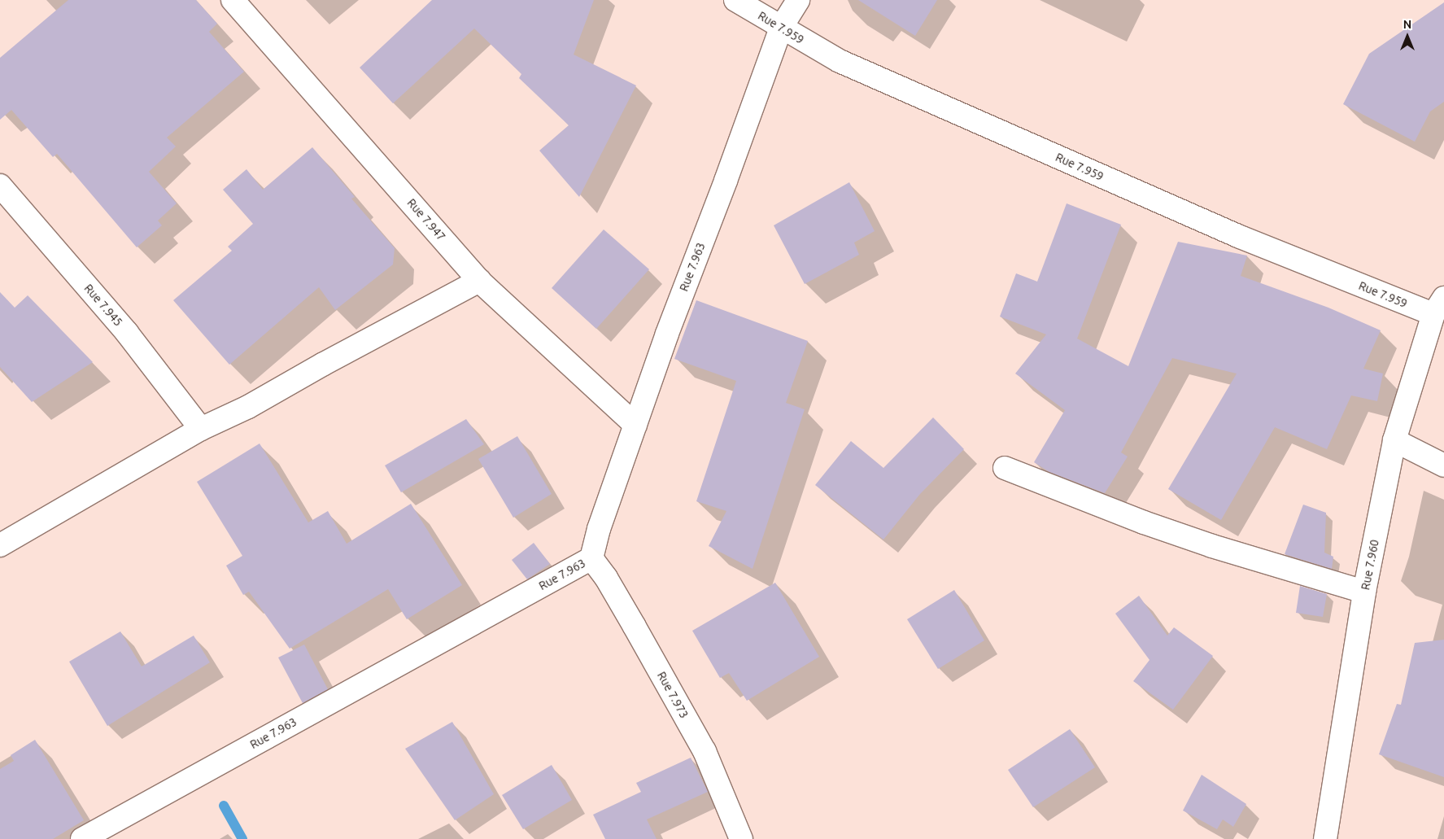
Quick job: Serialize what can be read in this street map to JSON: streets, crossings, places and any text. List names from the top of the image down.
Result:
{
  "streets": {
    "street": [
      "Rue 7.959",
      "Rue 7.947",
      "Rue 7.963",
      "Rue 7.945",
      "Rue 7.960",
      "Rue 7.973"
    ]
  },
  "crossings": [
    ["Rue 7.959", "Rue 7.963"],
    ["Rue 7.959", "Rue 7.960"],
    ["Rue 7.947", "Rue 7.963"],
    ["Rue 7.963", "Rue 7.973"]
  ],
  "north": "top"
}
